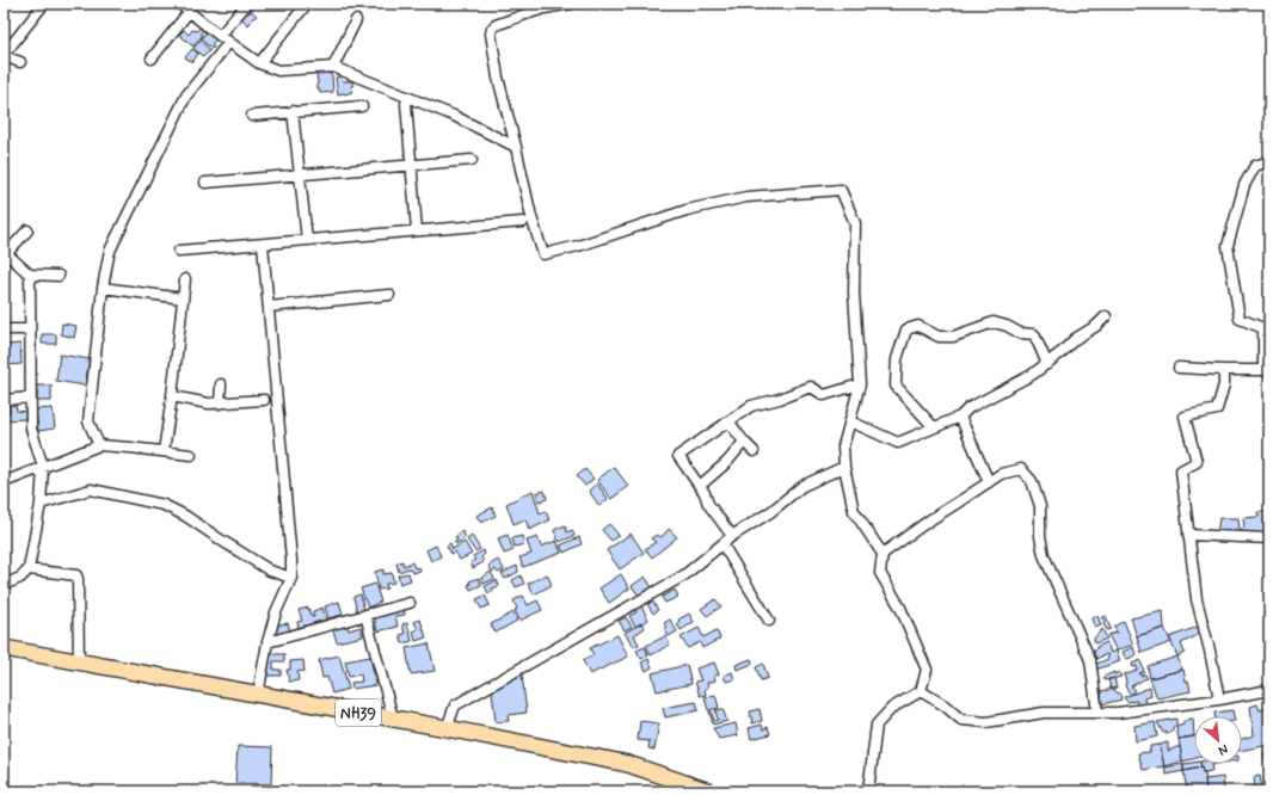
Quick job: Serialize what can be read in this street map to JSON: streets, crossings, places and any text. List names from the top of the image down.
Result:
{
  "streets": {
    "main road": ["NH39"]
  },
  "north": "bottom right"
}
